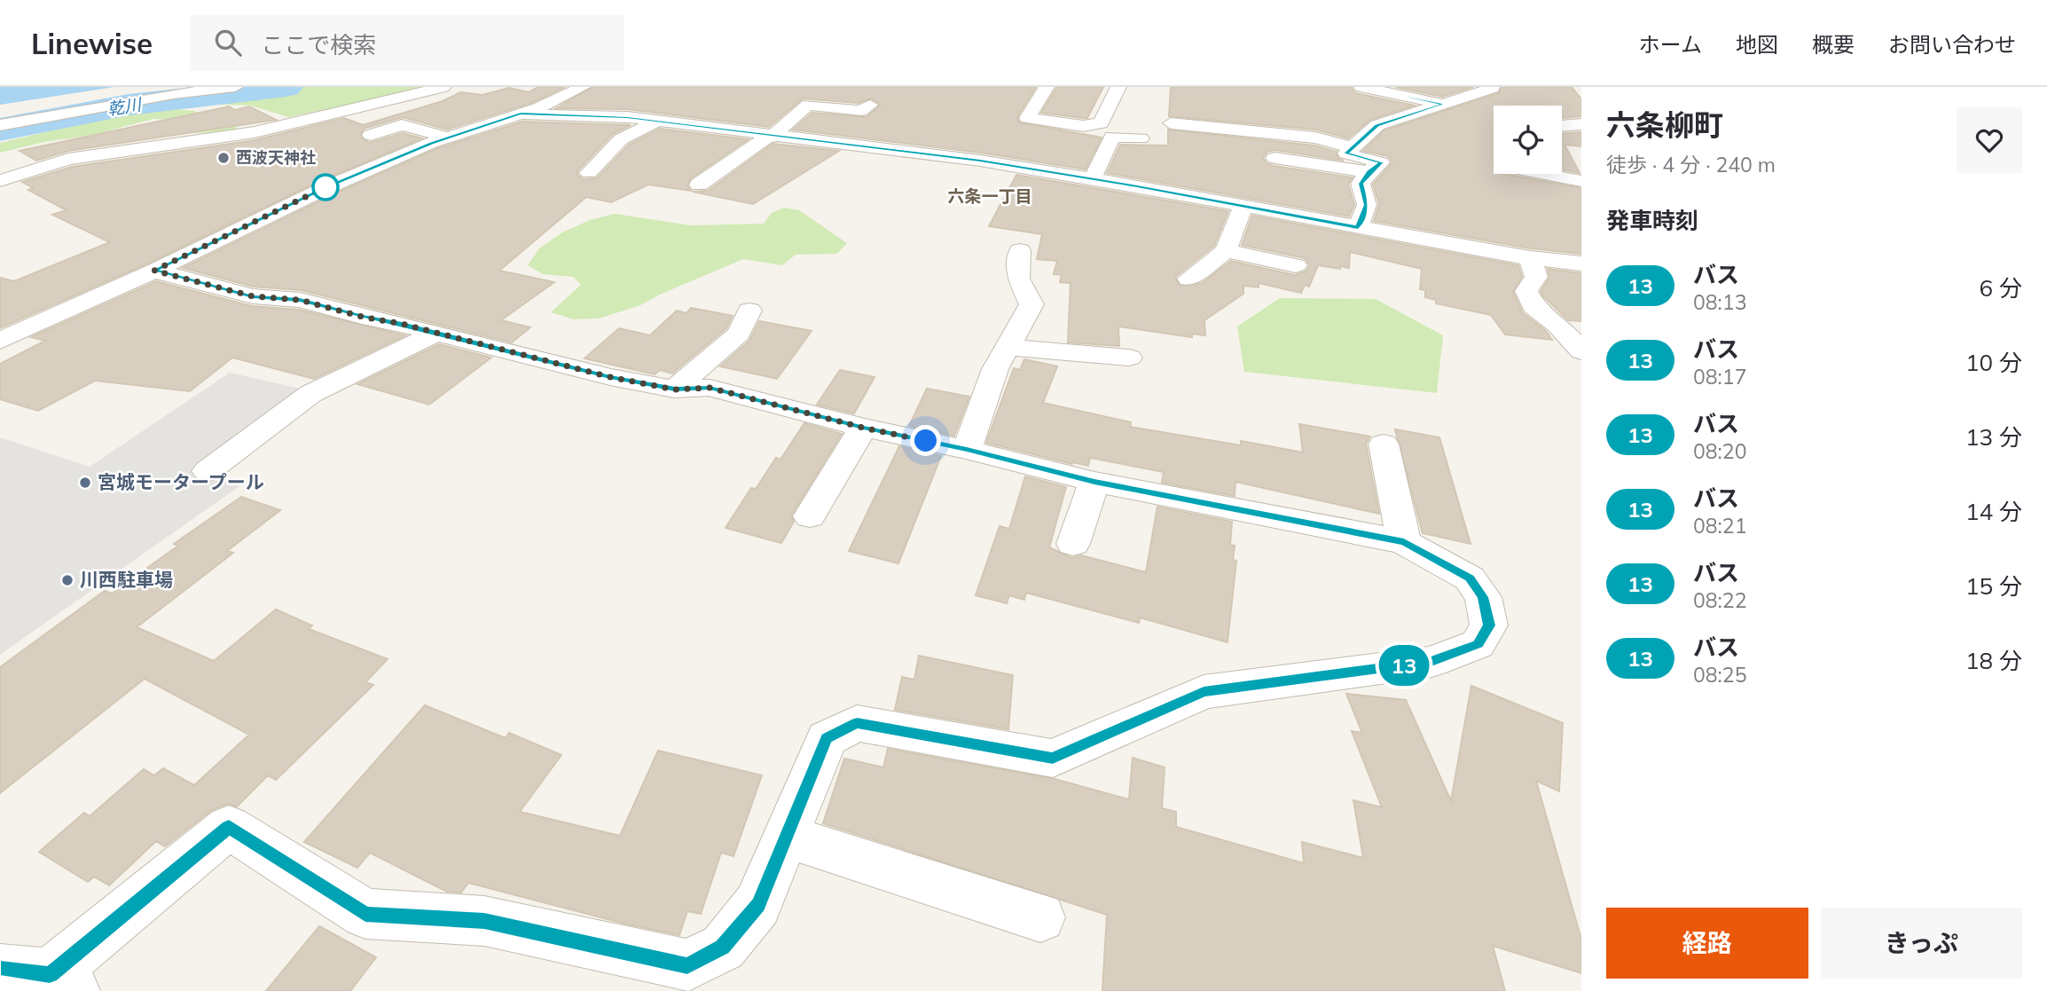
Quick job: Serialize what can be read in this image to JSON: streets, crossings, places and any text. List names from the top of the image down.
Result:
{
  "districts": ["六条一丁目"],
  "water": ["乾川"],
  "places": ["西波天神社", "宮城モータープール", "川西駐車場"],
  "lines": ["bus line 13"],
  "page": {
    "header": "Linewise",
    "search": "ここで検索",
    "nav": [
      "ホーム",
      "地図",
      "概要",
      "お問い合わせ"
    ],
    "on_map": "13",
    "heading": [
      ["六条柳町", "徒歩 · 4 分 · 240 m"],
      "発車時刻"
    ],
    "list": [
      {
        "mark": "13",
        "name": "バス",
        "note": "08:13",
        "value": "6 分"
      },
      {
        "mark": "13",
        "name": "バス",
        "note": "08:17",
        "value": "10 分"
      },
      {
        "mark": "13",
        "name": "バス",
        "note": "08:20",
        "value": "13 分"
      },
      {
        "mark": "13",
        "name": "バス",
        "note": "08:21",
        "value": "14 分"
      },
      {
        "mark": "13",
        "name": "バス",
        "note": "08:22",
        "value": "15 分"
      },
      {
        "mark": "13",
        "name": "バス",
        "note": "08:25",
        "value": "18 分"
      }
    ],
    "buttons": ["経路", "きっぷ"]
  }
}
